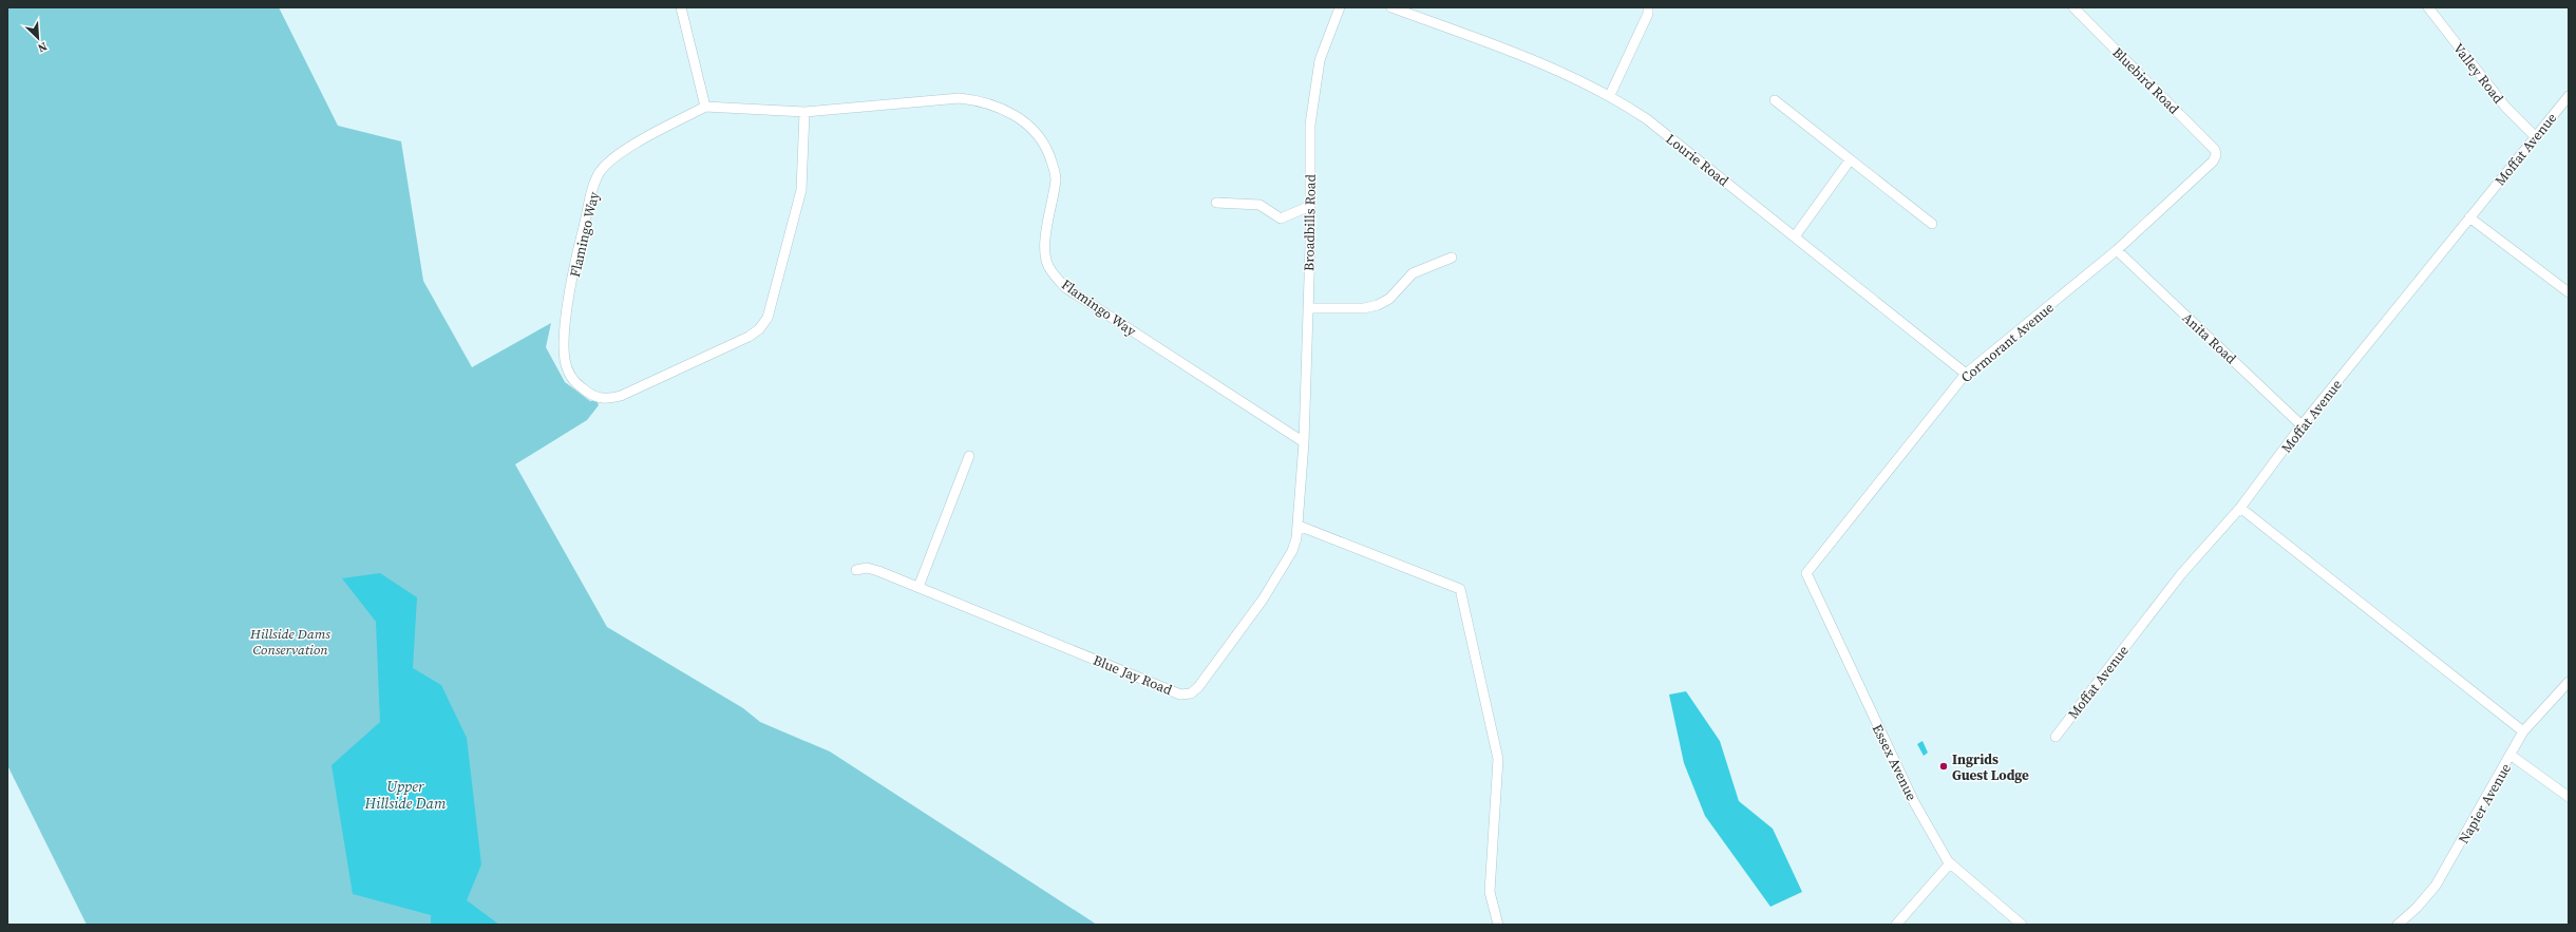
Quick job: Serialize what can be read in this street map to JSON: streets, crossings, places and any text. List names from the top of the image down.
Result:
{
  "streets": {
    "street": [
      "Valley Road",
      "Bluebird Road",
      "Moffat Avenue",
      "Lourie Road",
      "Broadbills Road",
      "Flamingo Way",
      "Anita Road",
      "Cormorant Avenue",
      "Blue Jay Road",
      "Essex Avenue",
      "Napier Avenue"
    ]
  },
  "crossings": [
    ["Valley Road", "Moffat Avenue"],
    ["Bluebird Road", "Cormorant Avenue"],
    ["Moffat Avenue", "Anita Road"],
    ["Lourie Road", "Cormorant Avenue"],
    ["Broadbills Road", "Flamingo Way"],
    ["Broadbills Road", "Blue Jay Road"],
    ["Flamingo Way", "Blue Jay Road"],
    ["Anita Road", "Cormorant Avenue"],
    ["Cormorant Avenue", "Essex Avenue"]
  ],
  "water": ["Upper Hillside Dam"],
  "parks": ["Hillside Dams Conservation"],
  "places": ["Ingrids Guest Lodge"],
  "north": "bottom right"
}
